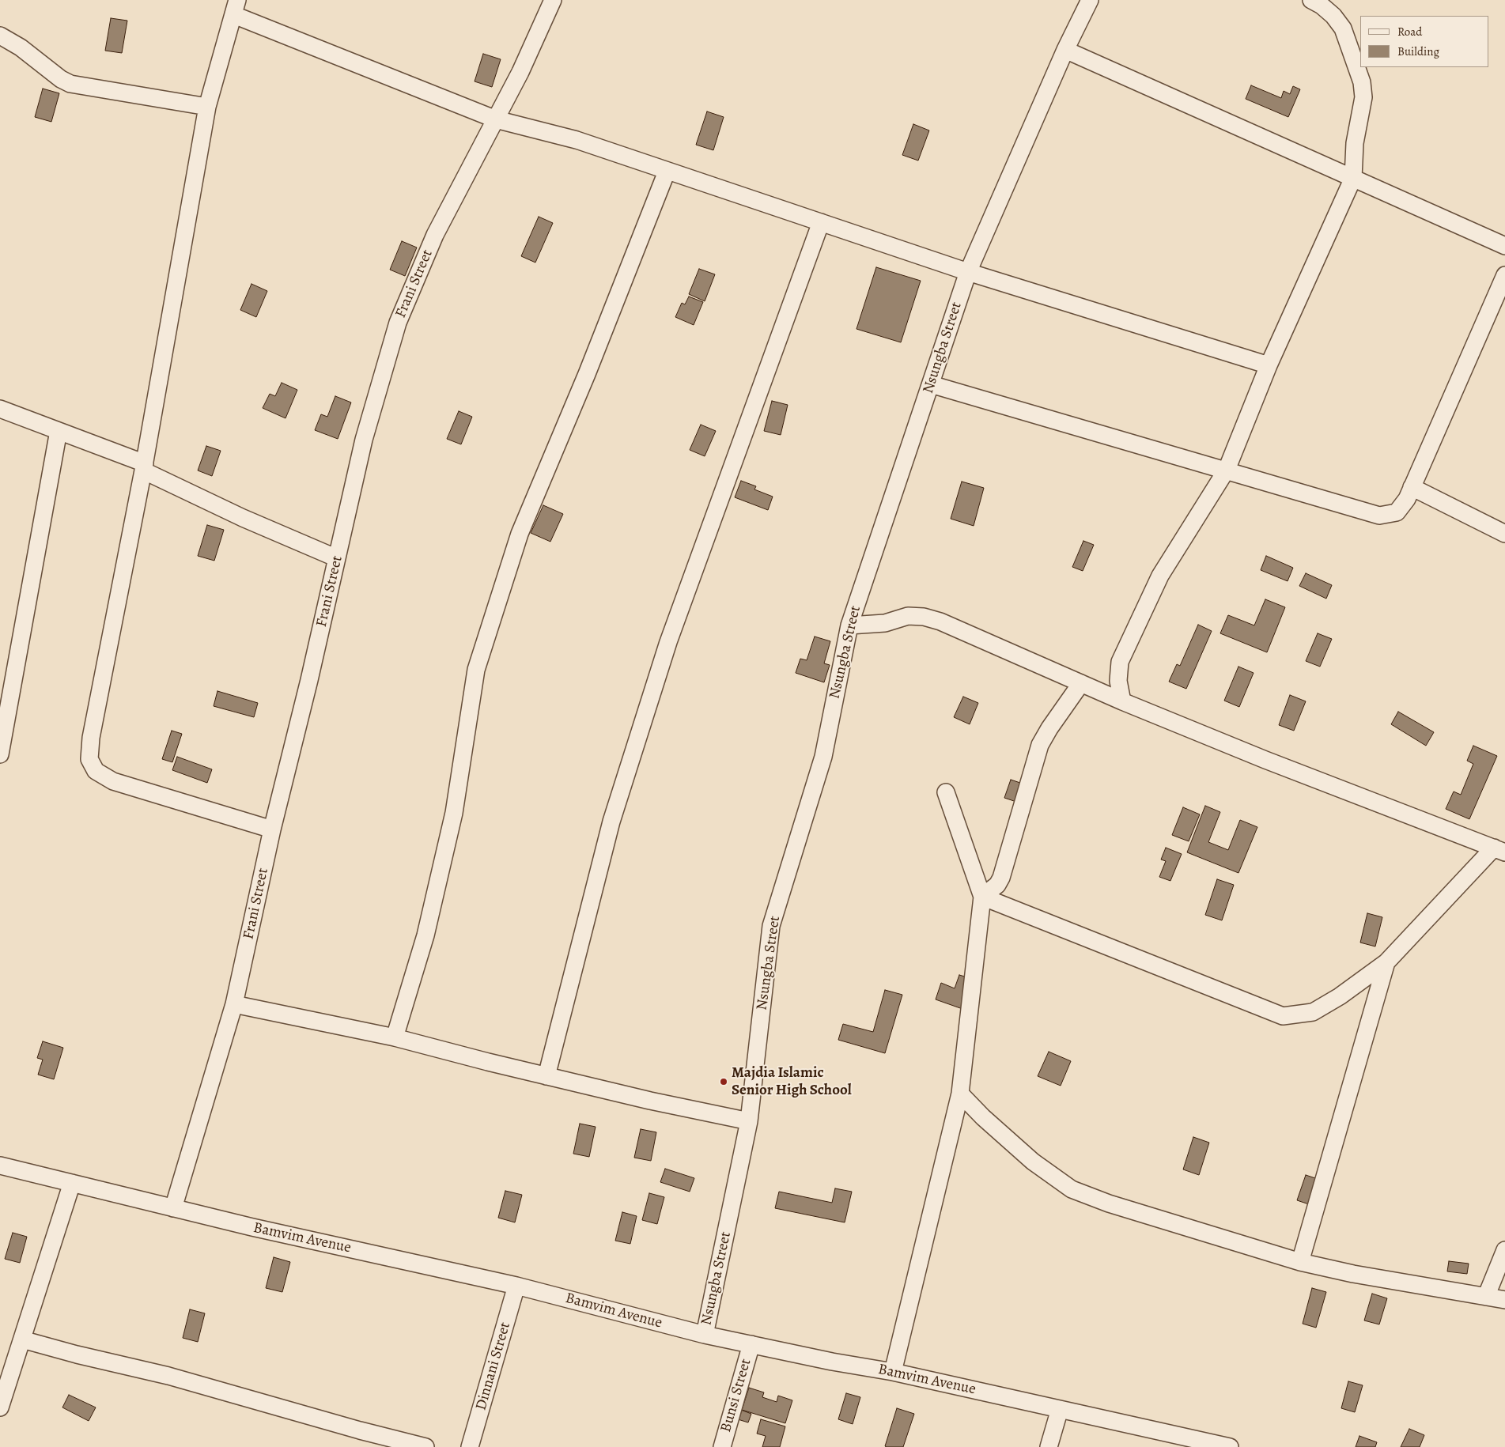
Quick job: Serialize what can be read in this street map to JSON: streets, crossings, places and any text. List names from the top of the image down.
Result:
{
  "streets": {
    "street": [
      "Frani Street",
      "Nsungba Street",
      "Bamvim Avenue",
      "Dinnani Street",
      "Bunsi Street"
    ]
  },
  "crossings": [
    ["Frani Street", "Bamvim Avenue"],
    ["Nsungba Street", "Bamvim Avenue"],
    ["Bamvim Avenue", "Dinnani Street"],
    ["Bamvim Avenue", "Bunsi Street"]
  ],
  "places": ["Majdia Islamic Senior High School"],
  "legend": ["Road", "Building"]
}
